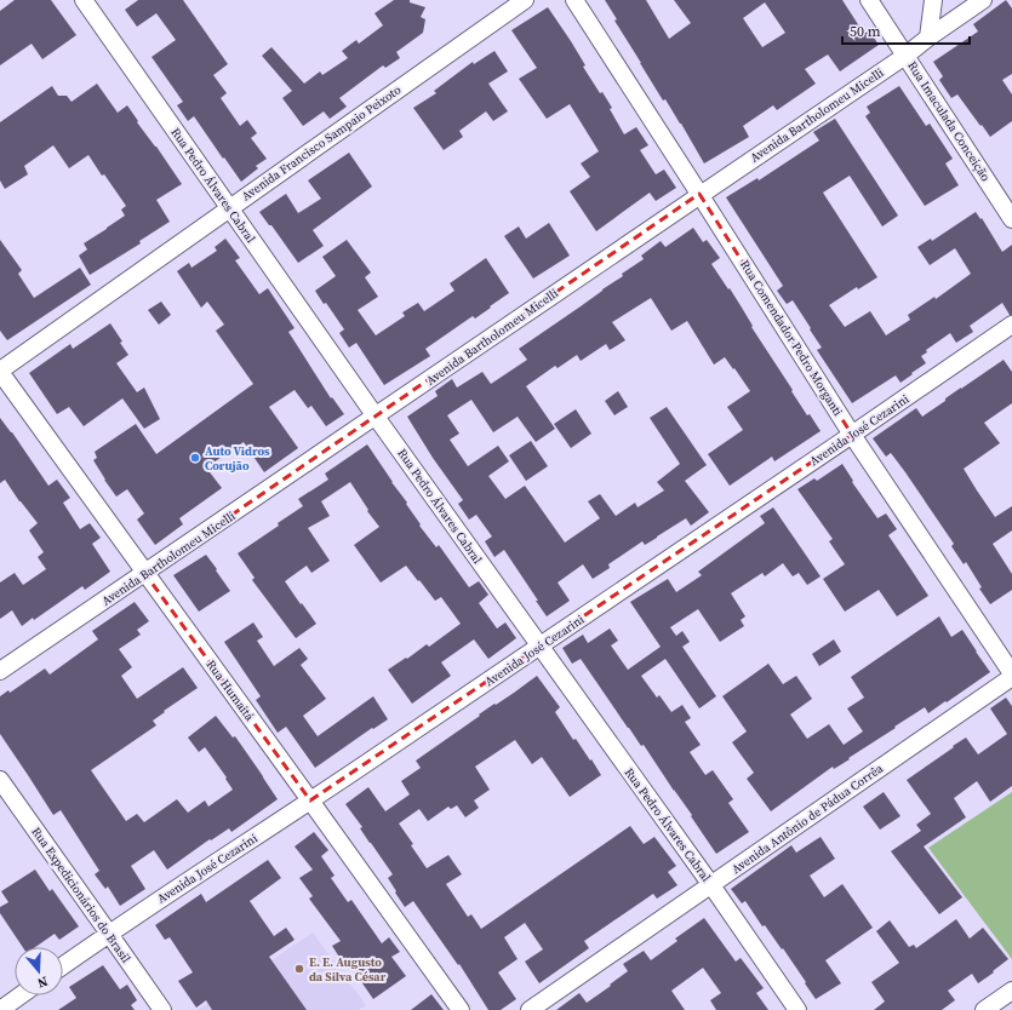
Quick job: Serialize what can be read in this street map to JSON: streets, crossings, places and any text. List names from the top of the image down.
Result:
{
  "streets": {
    "street": [
      "Avenida Bartholomeu Micelli",
      "Rua Imaculada Conceição",
      "Avenida Francisco Sampaio Peixoto",
      "Rua Pedro Álvares Cabral",
      "Rua Comendador Pedro Morganti",
      "Avenida José Cezarini",
      "Rua Humaitá",
      "Avenida Antônio de Pádua Corrêa",
      "Rua Expedicionários do Brasil"
    ]
  },
  "crossings": [
    ["Avenida Bartholomeu Micelli", "Rua Imaculada Conceição"],
    ["Avenida Bartholomeu Micelli", "Rua Pedro Álvares Cabral"],
    ["Avenida Bartholomeu Micelli", "Rua Comendador Pedro Morganti"],
    ["Avenida Bartholomeu Micelli", "Rua Humaitá"],
    ["Avenida Francisco Sampaio Peixoto", "Rua Pedro Álvares Cabral"],
    ["Avenida Francisco Sampaio Peixoto", "Rua Humaitá"],
    ["Rua Pedro Álvares Cabral", "Avenida José Cezarini"],
    ["Rua Pedro Álvares Cabral", "Avenida Antônio de Pádua Corrêa"],
    ["Rua Comendador Pedro Morganti", "Avenida José Cezarini"],
    ["Avenida José Cezarini", "Rua Humaitá"],
    ["Avenida José Cezarini", "Rua Expedicionários do Brasil"]
  ],
  "places": ["Auto Vidros Corujão", "E. E. Augusto da Silva César"],
  "scale_bar": "50 m",
  "north": "bottom"
}
